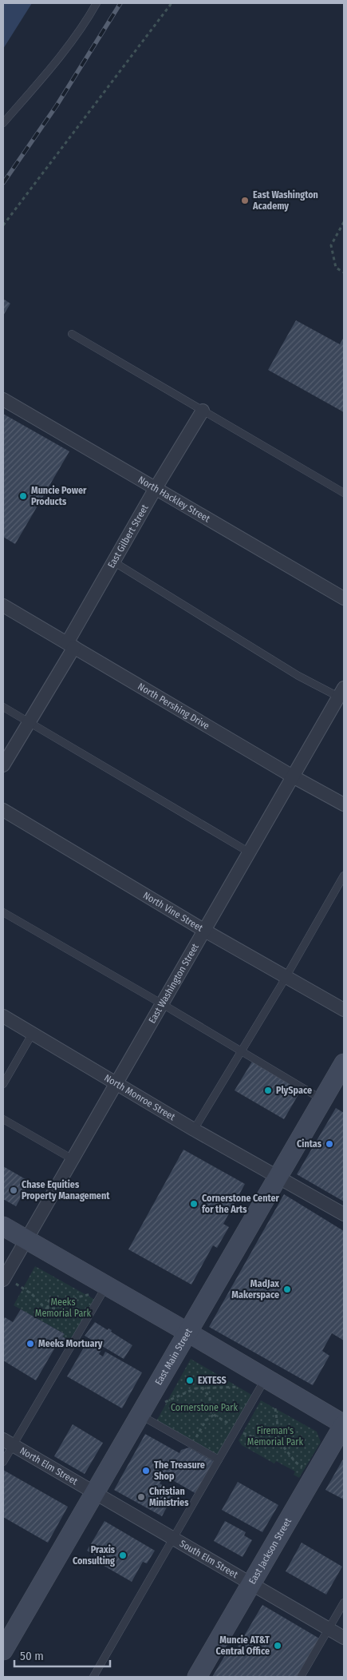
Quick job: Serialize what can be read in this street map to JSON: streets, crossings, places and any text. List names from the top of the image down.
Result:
{
  "streets": {
    "main road": ["East Main Street", "East Jackson Street"],
    "street": [
      "North Hackley Street",
      "East Gilbert Street",
      "North Pershing Drive",
      "North Vine Street",
      "East Washington Street",
      "North Monroe Street",
      "North Elm Street",
      "South Elm Street"
    ]
  },
  "crossings": [
    ["North Hackley Street", "East Gilbert Street"],
    ["East Gilbert Street", "North Pershing Drive"],
    ["North Pershing Drive", "East Washington Street"],
    ["North Vine Street", "East Washington Street"],
    ["East Washington Street", "North Monroe Street"],
    ["North Monroe Street", "East Main Street"],
    ["East Main Street", "North Elm Street"],
    ["East Main Street", "South Elm Street"],
    ["North Elm Street", "South Elm Street"],
    ["East Jackson Street", "South Elm Street"]
  ],
  "parks": ["Meeks Memorial Park", "Cornerstone Park", "Fireman's Memorial Park"],
  "places": [
    "East Washington Academy",
    "Muncie Power Products",
    "PlySpace",
    "Cintas",
    "Chase Equities Property Management",
    "Cornerstone Center for the Arts",
    "MadJax Makerspace",
    "Meeks Mortuary",
    "EXTESS",
    "The Treasure Shop",
    "Christian Ministries",
    "Praxis Consulting",
    "Muncie AT&T Central Office"
  ],
  "scale_bar": "50 m"
}
